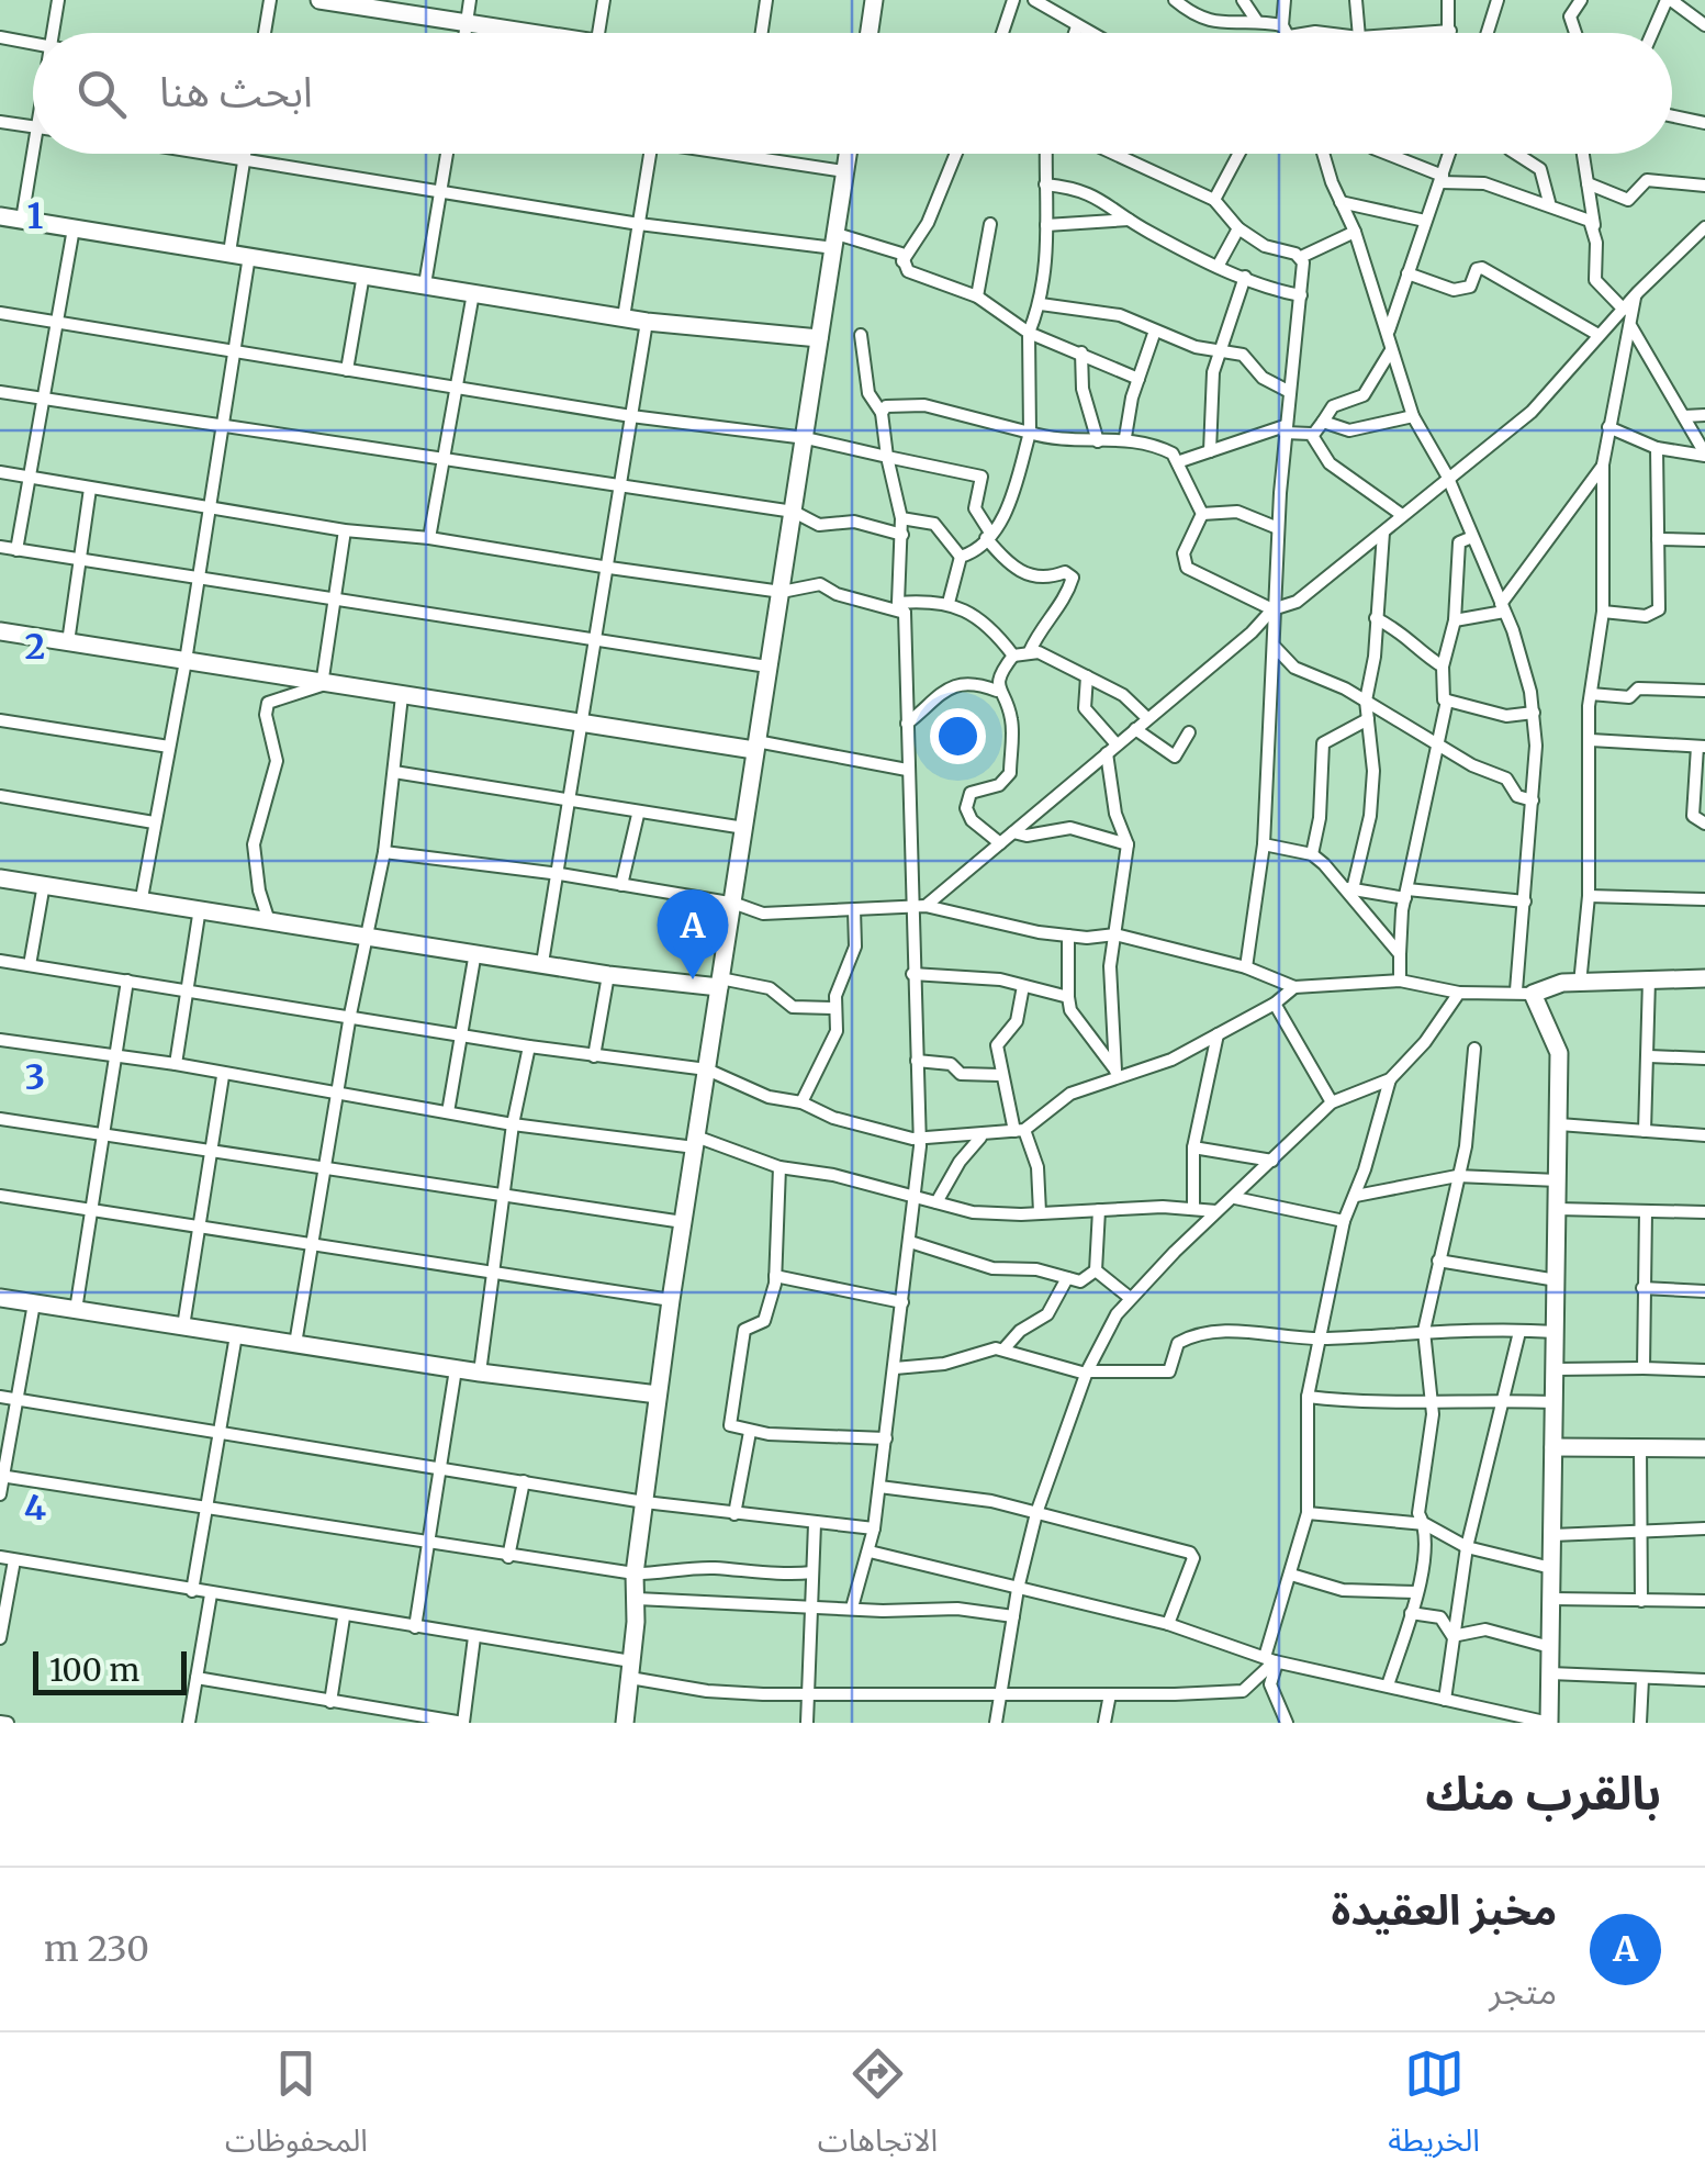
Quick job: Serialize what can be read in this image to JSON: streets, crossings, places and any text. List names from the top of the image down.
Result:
{
  "scale_bar": "100 m",
  "page": {
    "search": "ابحث هنا",
    "pins": "A",
    "scale": "100 m",
    "heading": "بالقرب منك",
    "list": [
      {
        "mark": "A",
        "name": "مخبز العقيدة",
        "note": "متجر",
        "value": "230 m"
      }
    ],
    "nav": ["الخريطة", "الاتجاهات", "المحفوظات"]
  },
  "grid": {
    "rows": [
      "1",
      "2",
      "3",
      "4"
    ]
  }
}
